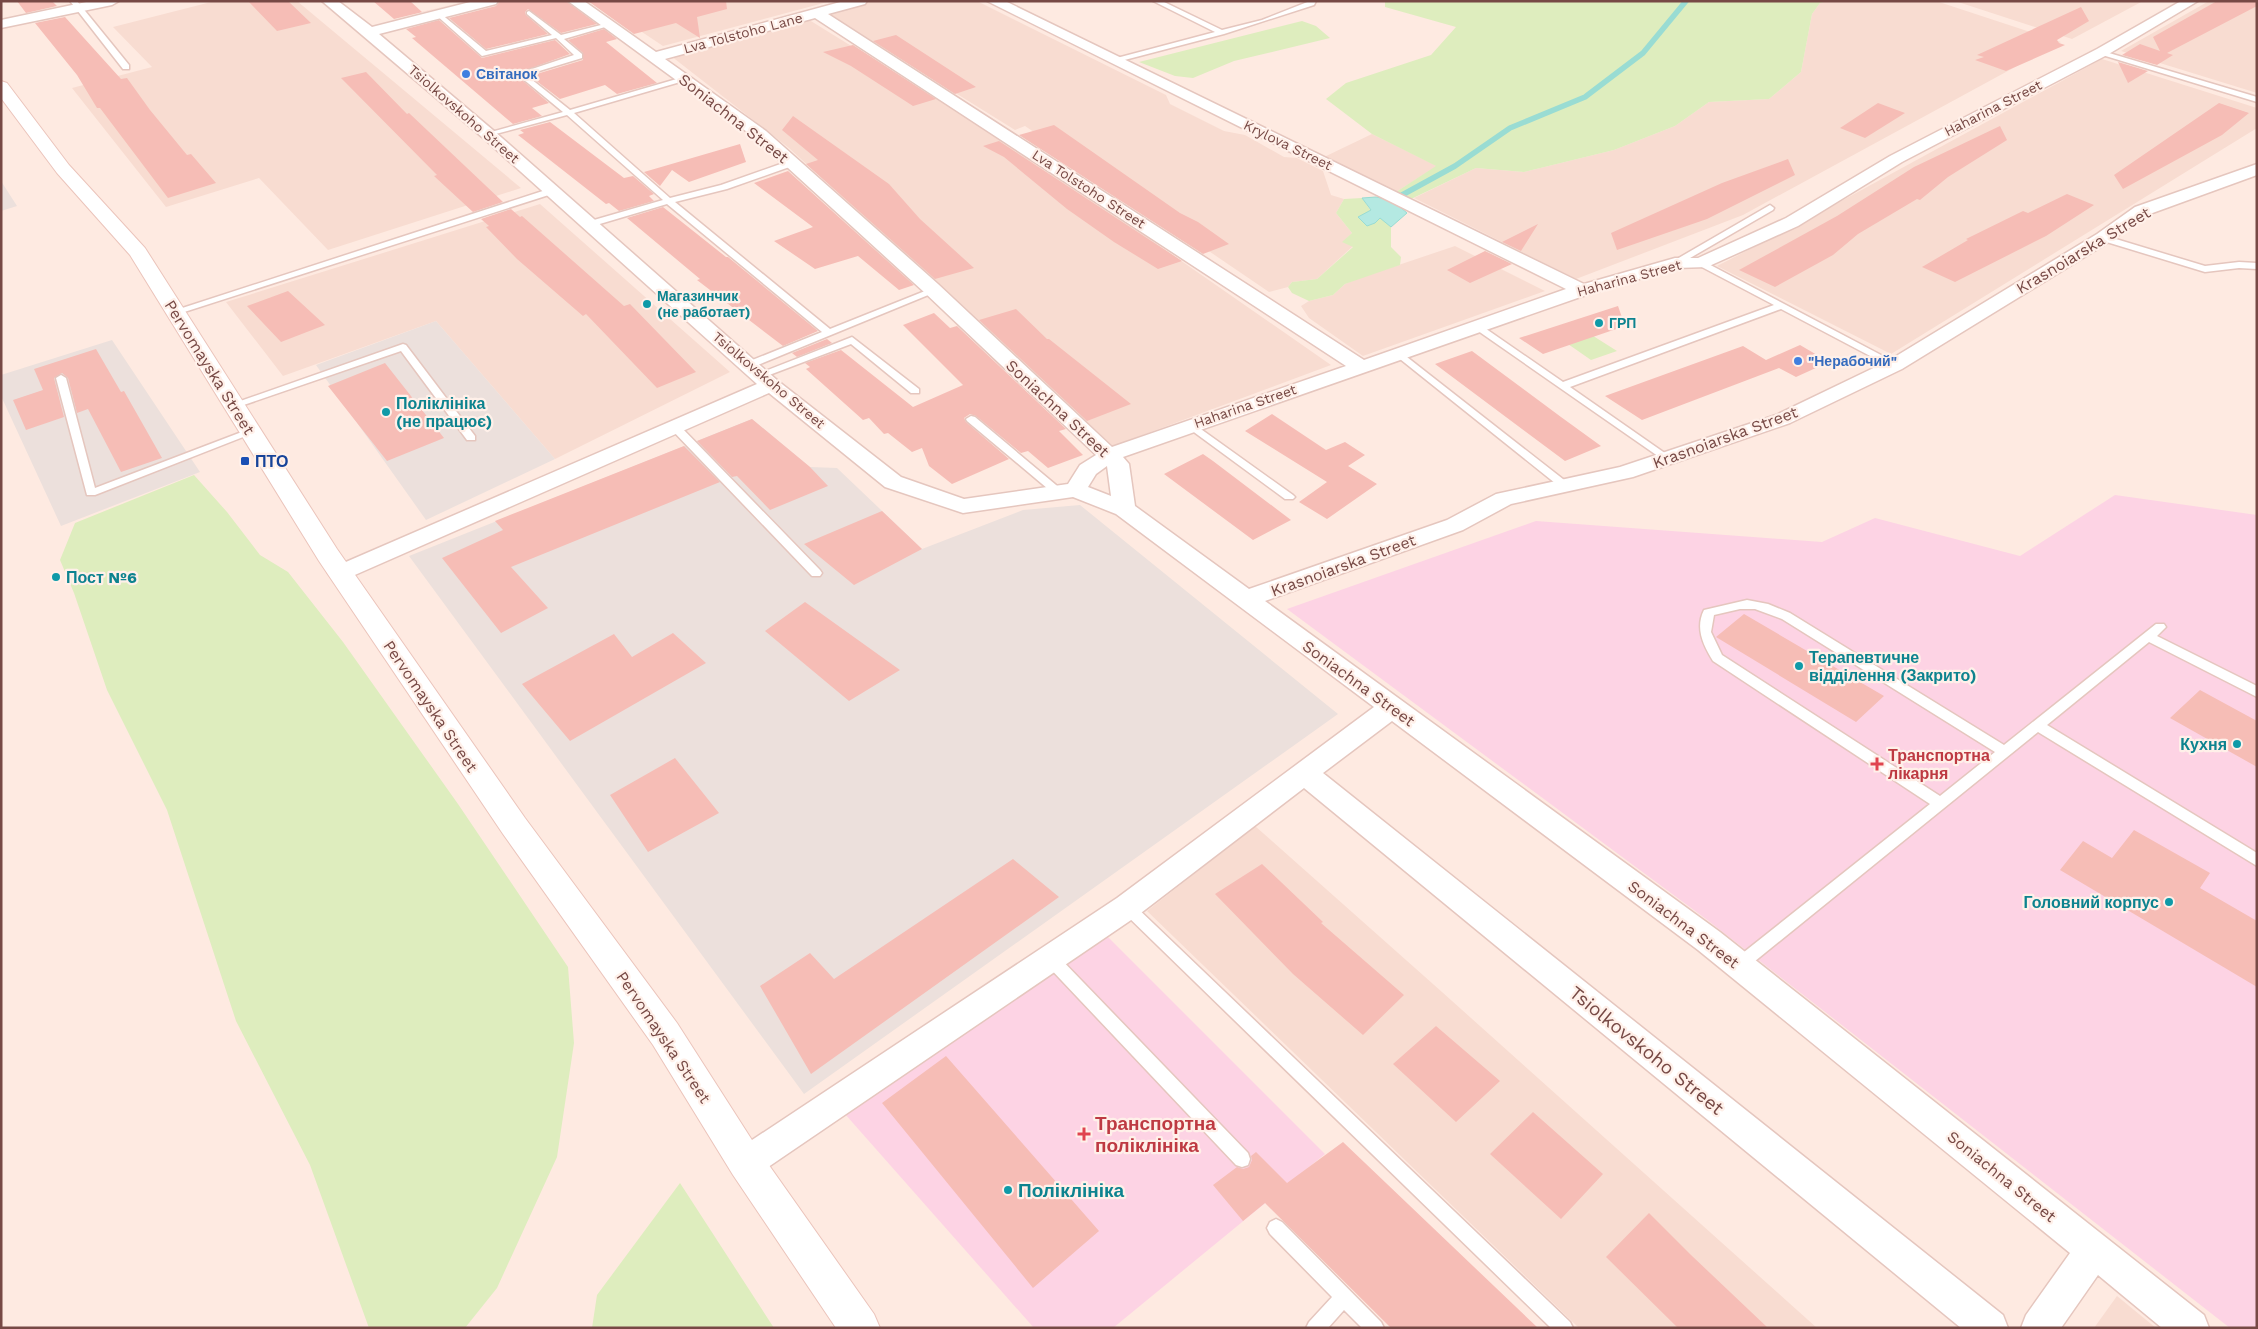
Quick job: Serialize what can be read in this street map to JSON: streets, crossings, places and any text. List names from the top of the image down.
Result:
{
  "streets": {
    "street": [
      "Lva Tolstoho Lane",
      "Haharina Street",
      "Tsiolkovskoho Street",
      "Soniachna Street",
      "Krylova Street",
      "Lva Tolstoho Street",
      "Krasnoiarska Street",
      "Pervomayska Street"
    ]
  },
  "crossings": [
    ["Lva Tolstoho Lane", "Soniachna Street"],
    ["Lva Tolstoho Lane", "Lva Tolstoho Street"],
    ["Haharina Street", "Tsiolkovskoho Street"],
    ["Haharina Street", "Soniachna Street"],
    ["Haharina Street", "Krylova Street"],
    ["Haharina Street", "Lva Tolstoho Street"],
    ["Soniachna Street", "Krasnoiarska Street"]
  ],
  "places": {
    "other": [
      "Світанок",
      "Магазинчик (не работает)",
      "ГРП",
      "\"Нерабочий\"",
      "Поліклініка (не працює)",
      "Пост №6",
      "Терапевтичне відділення (Закрито)",
      "Кухня",
      "Головний корпус",
      "Поліклініка"
    ],
    "transit": ["ПТО"],
    "health": ["Транспортна лікарня", "Транспортна поліклініка"]
  }
}
